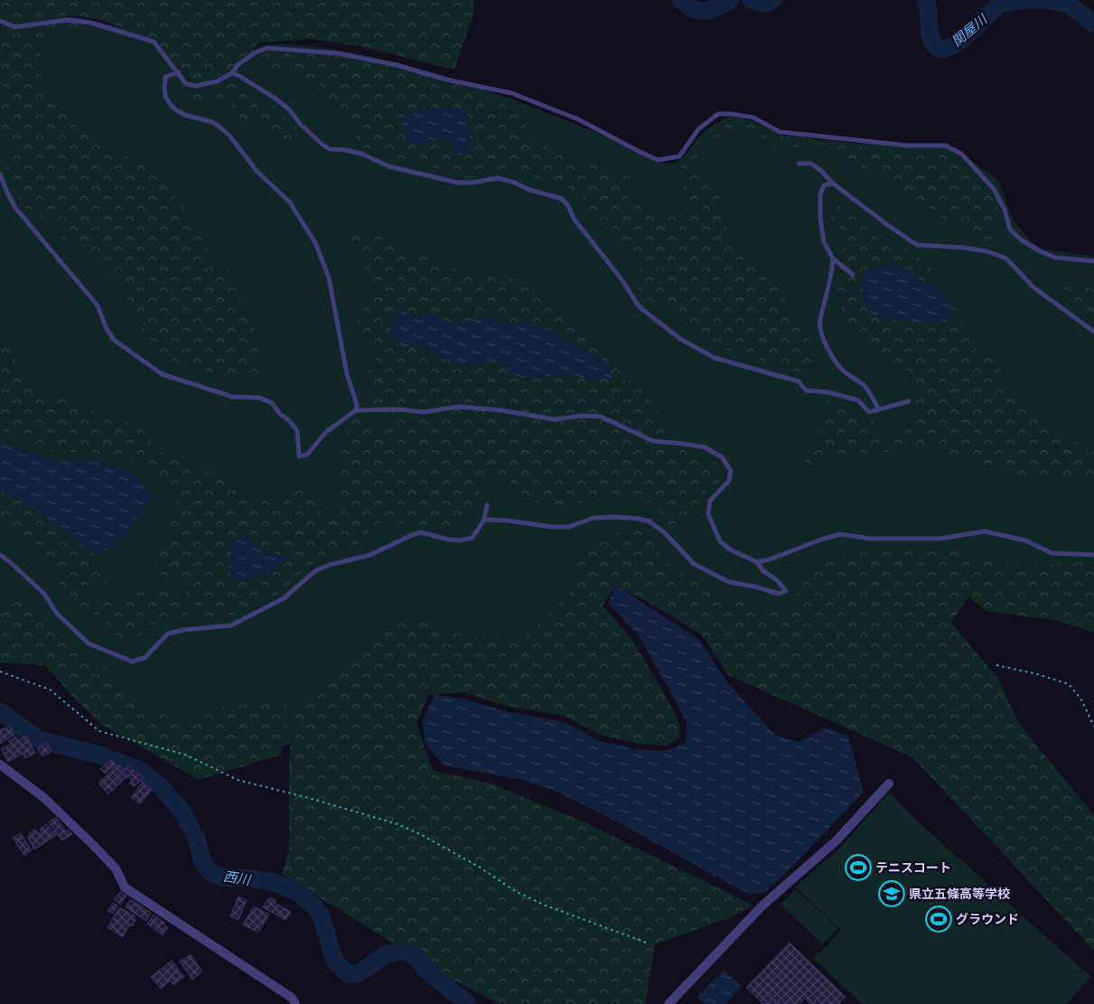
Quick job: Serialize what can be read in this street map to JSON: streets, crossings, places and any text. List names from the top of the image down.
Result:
{
  "water": ["関屋川", "西川"],
  "places": {
    "sports": ["テニスコート", "グラウンド"],
    "school or university": ["県立五條高等学校"]
  }
}
